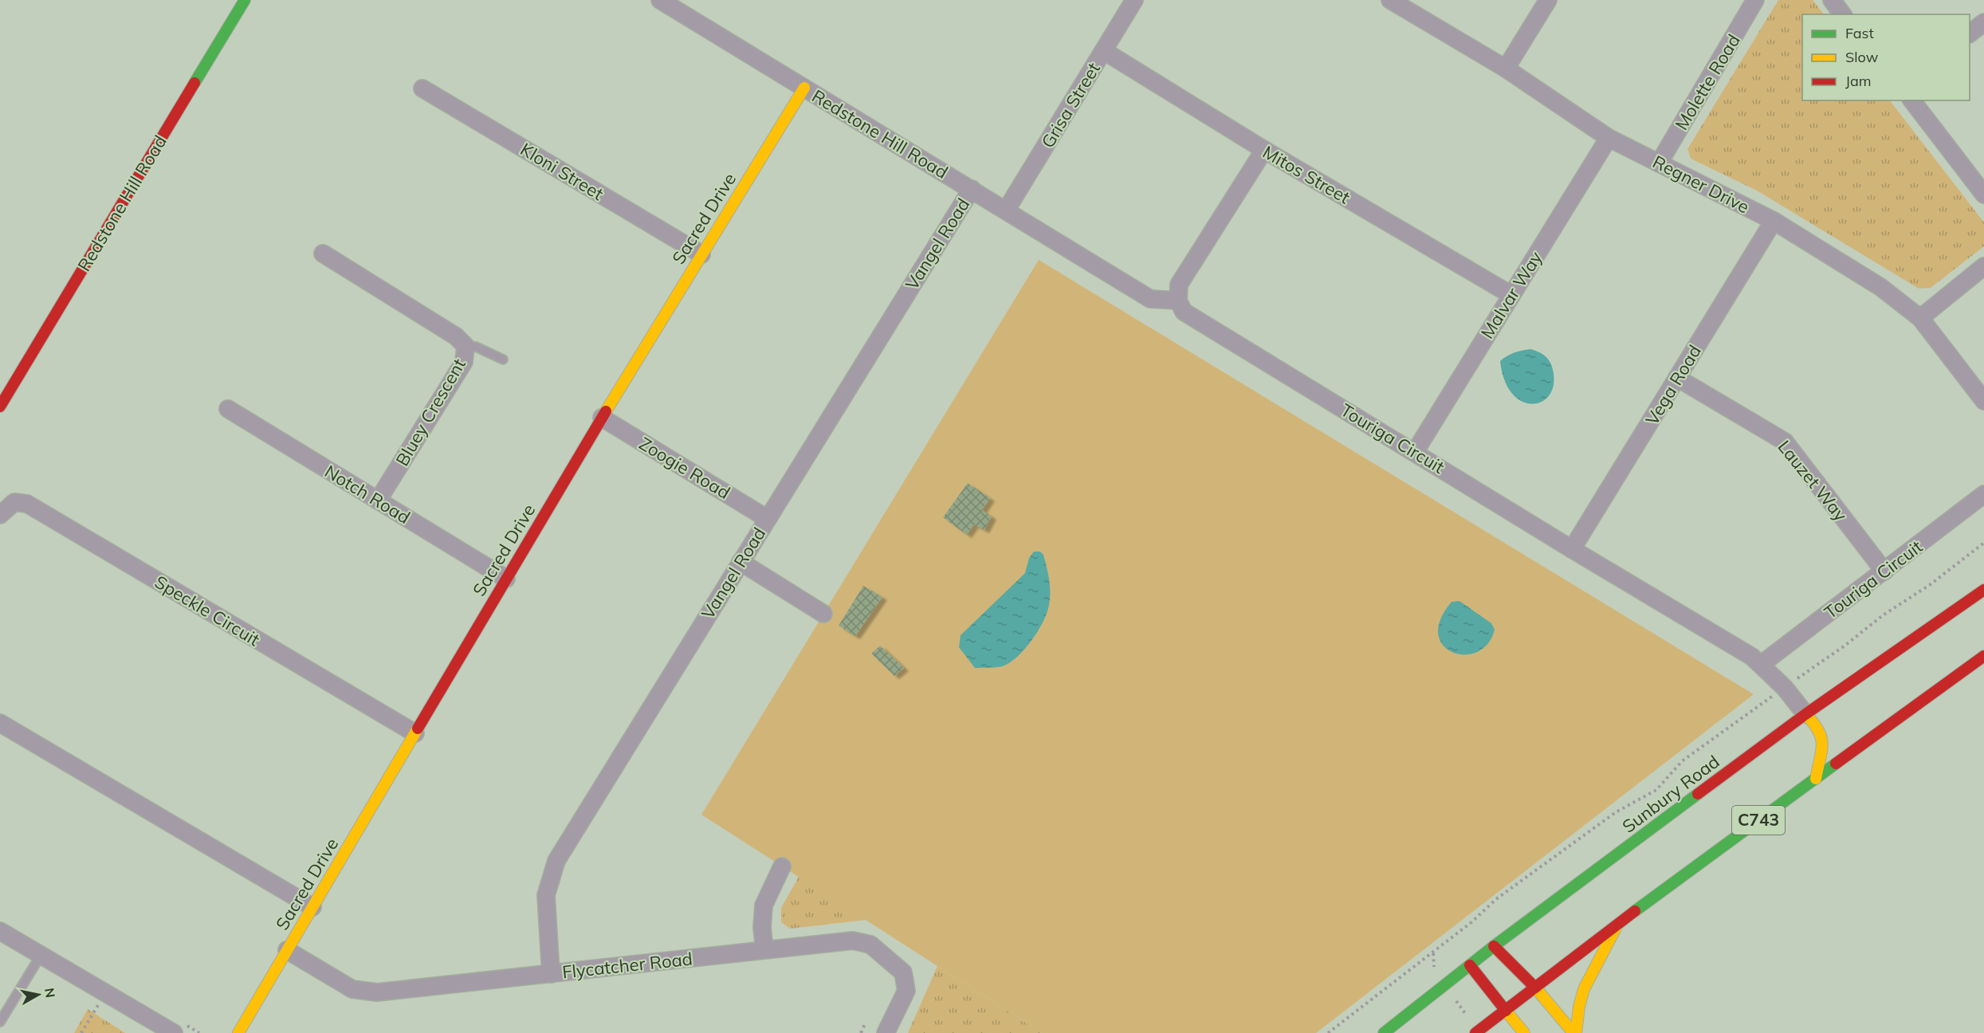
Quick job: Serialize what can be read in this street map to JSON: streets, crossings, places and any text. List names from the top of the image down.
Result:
{
  "streets": {
    "main road": [
      "Redstone Hill Road",
      "Sacred Drive",
      "Sunbury Road",
      "C743"
    ],
    "street": [
      "Molette Road",
      "Grisa Street",
      "Kloni Street",
      "Mitos Street",
      "Regner Drive",
      "Vangel Road",
      "Malvar Way",
      "Vega Road",
      "Bluey Crescent",
      "Touriga Circuit",
      "Zoogie Road",
      "Lauzet Way",
      "Notch Road",
      "Speckle Circuit",
      "Flycatcher Road"
    ]
  },
  "crossings": [
    ["Molette Road", "Regner Drive"],
    ["Grisa Street", "Redstone Hill Road"],
    ["Grisa Street", "Mitos Street"],
    ["Redstone Hill Road", "Sacred Drive"],
    ["Redstone Hill Road", "Vangel Road"],
    ["Redstone Hill Road", "Touriga Circuit"],
    ["Kloni Street", "Sacred Drive"],
    ["Mitos Street", "Malvar Way"],
    ["Regner Drive", "Malvar Way"],
    ["Regner Drive", "Vega Road"],
    ["Sacred Drive", "Zoogie Road"],
    ["Sacred Drive", "Notch Road"],
    ["Sacred Drive", "Speckle Circuit"],
    ["Sacred Drive", "Flycatcher Road"],
    ["Vangel Road", "Zoogie Road"],
    ["Vangel Road", "Flycatcher Road"],
    ["Malvar Way", "Touriga Circuit"],
    ["Vega Road", "Touriga Circuit"],
    ["Vega Road", "Lauzet Way"],
    ["Bluey Crescent", "Notch Road"],
    ["Touriga Circuit", "Lauzet Way"],
    ["Touriga Circuit", "Sunbury Road"]
  ],
  "legend": ["Fast", "Slow", "Jam"],
  "north": "right"
}
